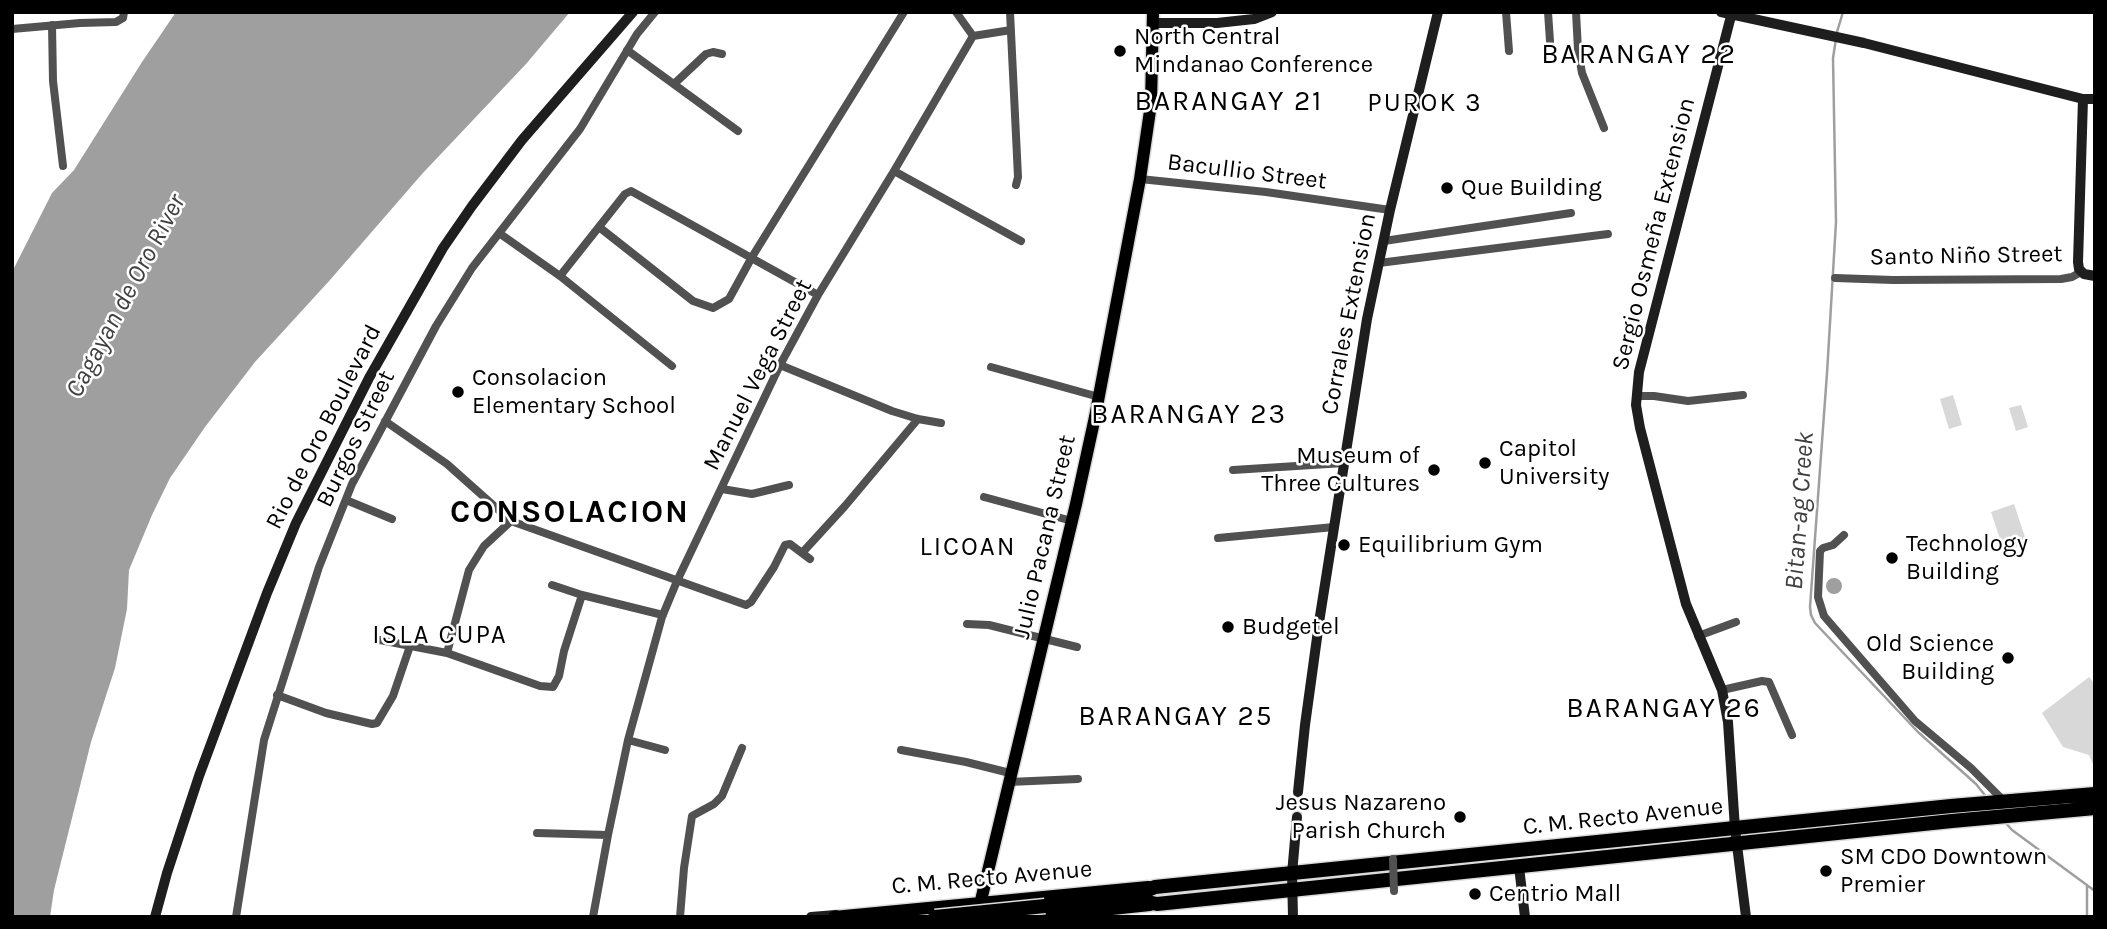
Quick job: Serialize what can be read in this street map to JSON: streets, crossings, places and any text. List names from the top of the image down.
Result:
{
  "streets": {
    "highway": ["C. M. Recto Avenue"],
    "main road": [
      "Sergio Osmeña Extension",
      "Santo Niño Street",
      "Corrales Extension",
      "Rio de Oro Boulevard",
      "Julio Pacana Street"
    ],
    "street": ["Bacullio Street", "Manuel Vega Street", "Burgos Street"]
  },
  "crossings": [
    ["Bacullio Street", "Corrales Extension"],
    ["Bacullio Street", "Julio Pacana Street"],
    ["Sergio Osmeña Extension", "C. M. Recto Avenue"],
    ["Julio Pacana Street", "C. M. Recto Avenue"]
  ],
  "districts": [
    "BARANGAY 22",
    "BARANGAY 21",
    "PUROK 3",
    "BARANGAY 23",
    "CONSOLACION",
    "LICOAN",
    "ISLA CUPA",
    "BARANGAY 26",
    "BARANGAY 25"
  ],
  "water": ["Cagayan de Oro River", "Bitan-ag Creek"],
  "places": [
    "North Central Mindanao Conference",
    "Que Building",
    "Consolacion Elementary School",
    "Capitol University",
    "Museum of Three Cultures",
    "Equilibrium Gym",
    "Technology Building",
    "Budgetel",
    "Old Science Building",
    "Jesus Nazareno Parish Church",
    "SM CDO Downtown Premier",
    "Centrio Mall"
  ]
}
